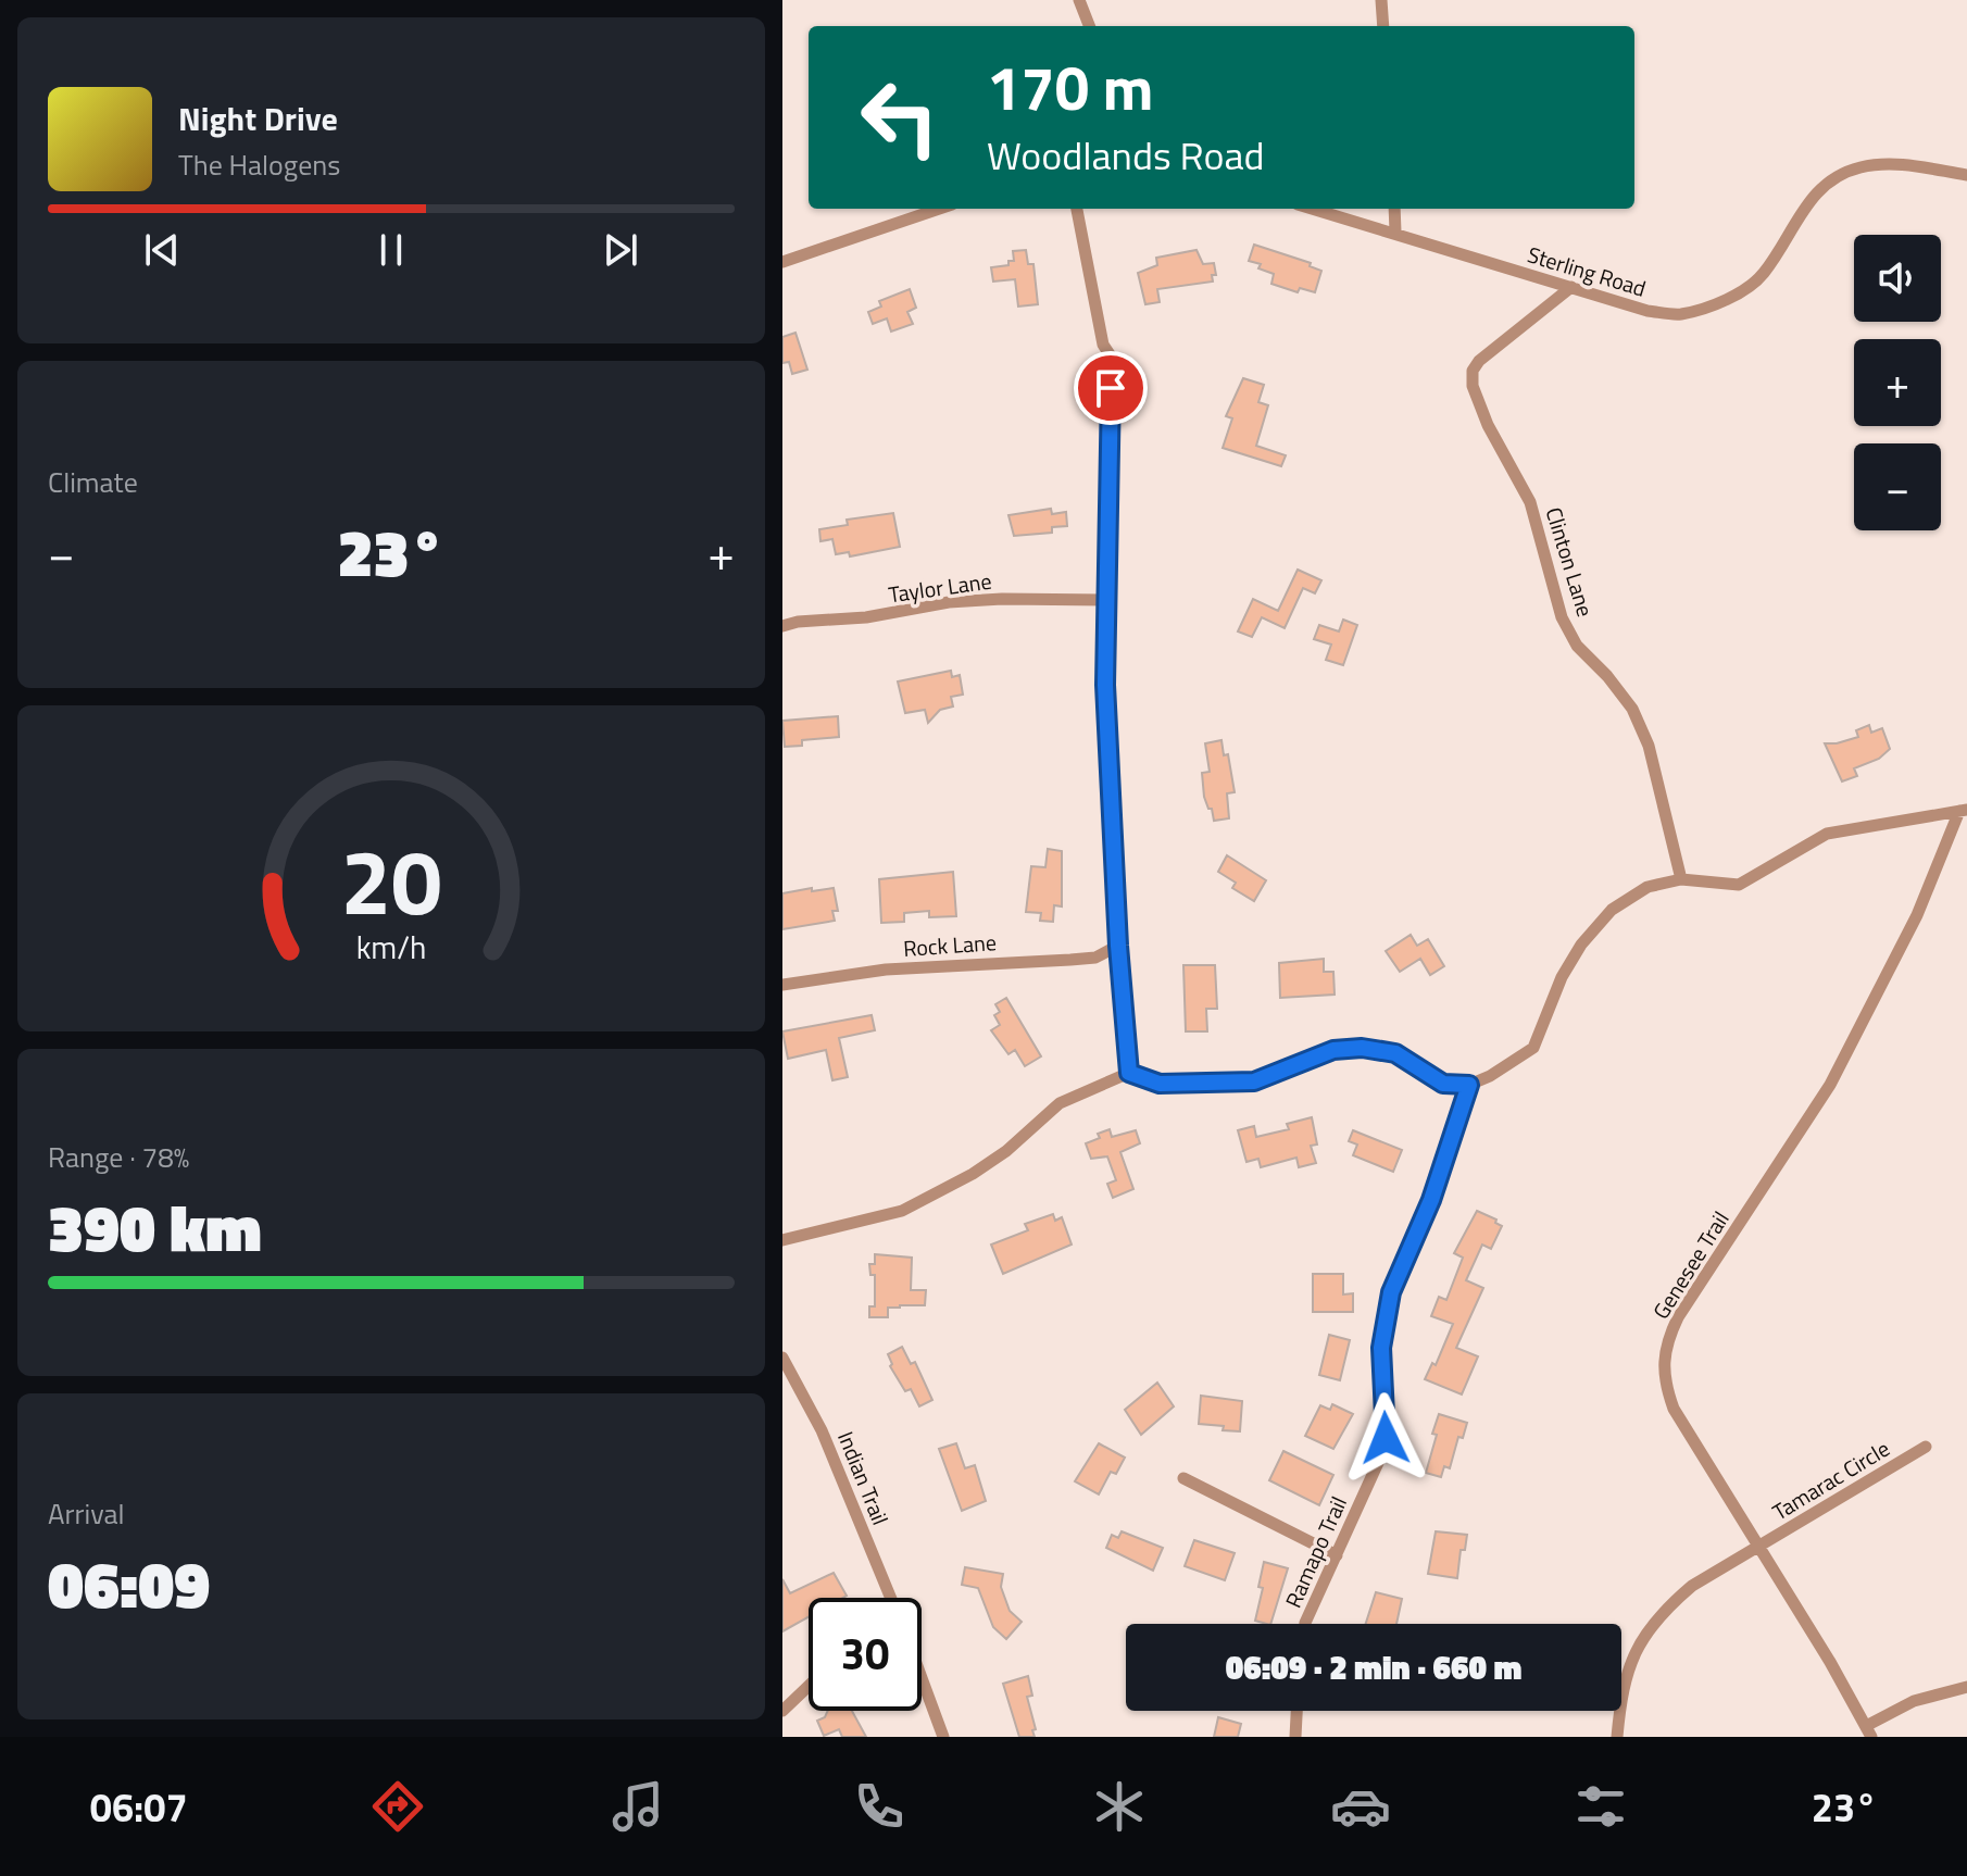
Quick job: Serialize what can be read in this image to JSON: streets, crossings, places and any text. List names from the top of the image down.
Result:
{
  "streets": {
    "street": [
      "Sterling Road",
      "Clinton Lane",
      "Taylor Lane",
      "Rock Lane",
      "Genesee Trail",
      "Indian Trail",
      "Tamarac Circle",
      "Ramapo Trail"
    ]
  },
  "crossings": [
    ["Sterling Road", "Clinton Lane"],
    ["Genesee Trail", "Tamarac Circle"]
  ],
  "page": {
    "turn": ["170 m", "Woodlands Road"],
    "song": ["Night Drive", "The Halogens"],
    "map_buttons": ["+", "−"],
    "tile": [
      "Climate",
      ["Range · 78%", "390 km"],
      ["Arrival", "06:09"]
    ],
    "heat": ["−", "23°", "+"],
    "limit": "30",
    "trip": "06:09 · 2 min · 660 m",
    "tabs": ["06:07", "23°"],
    "gauge": ["20", "km/h"]
  }
}
